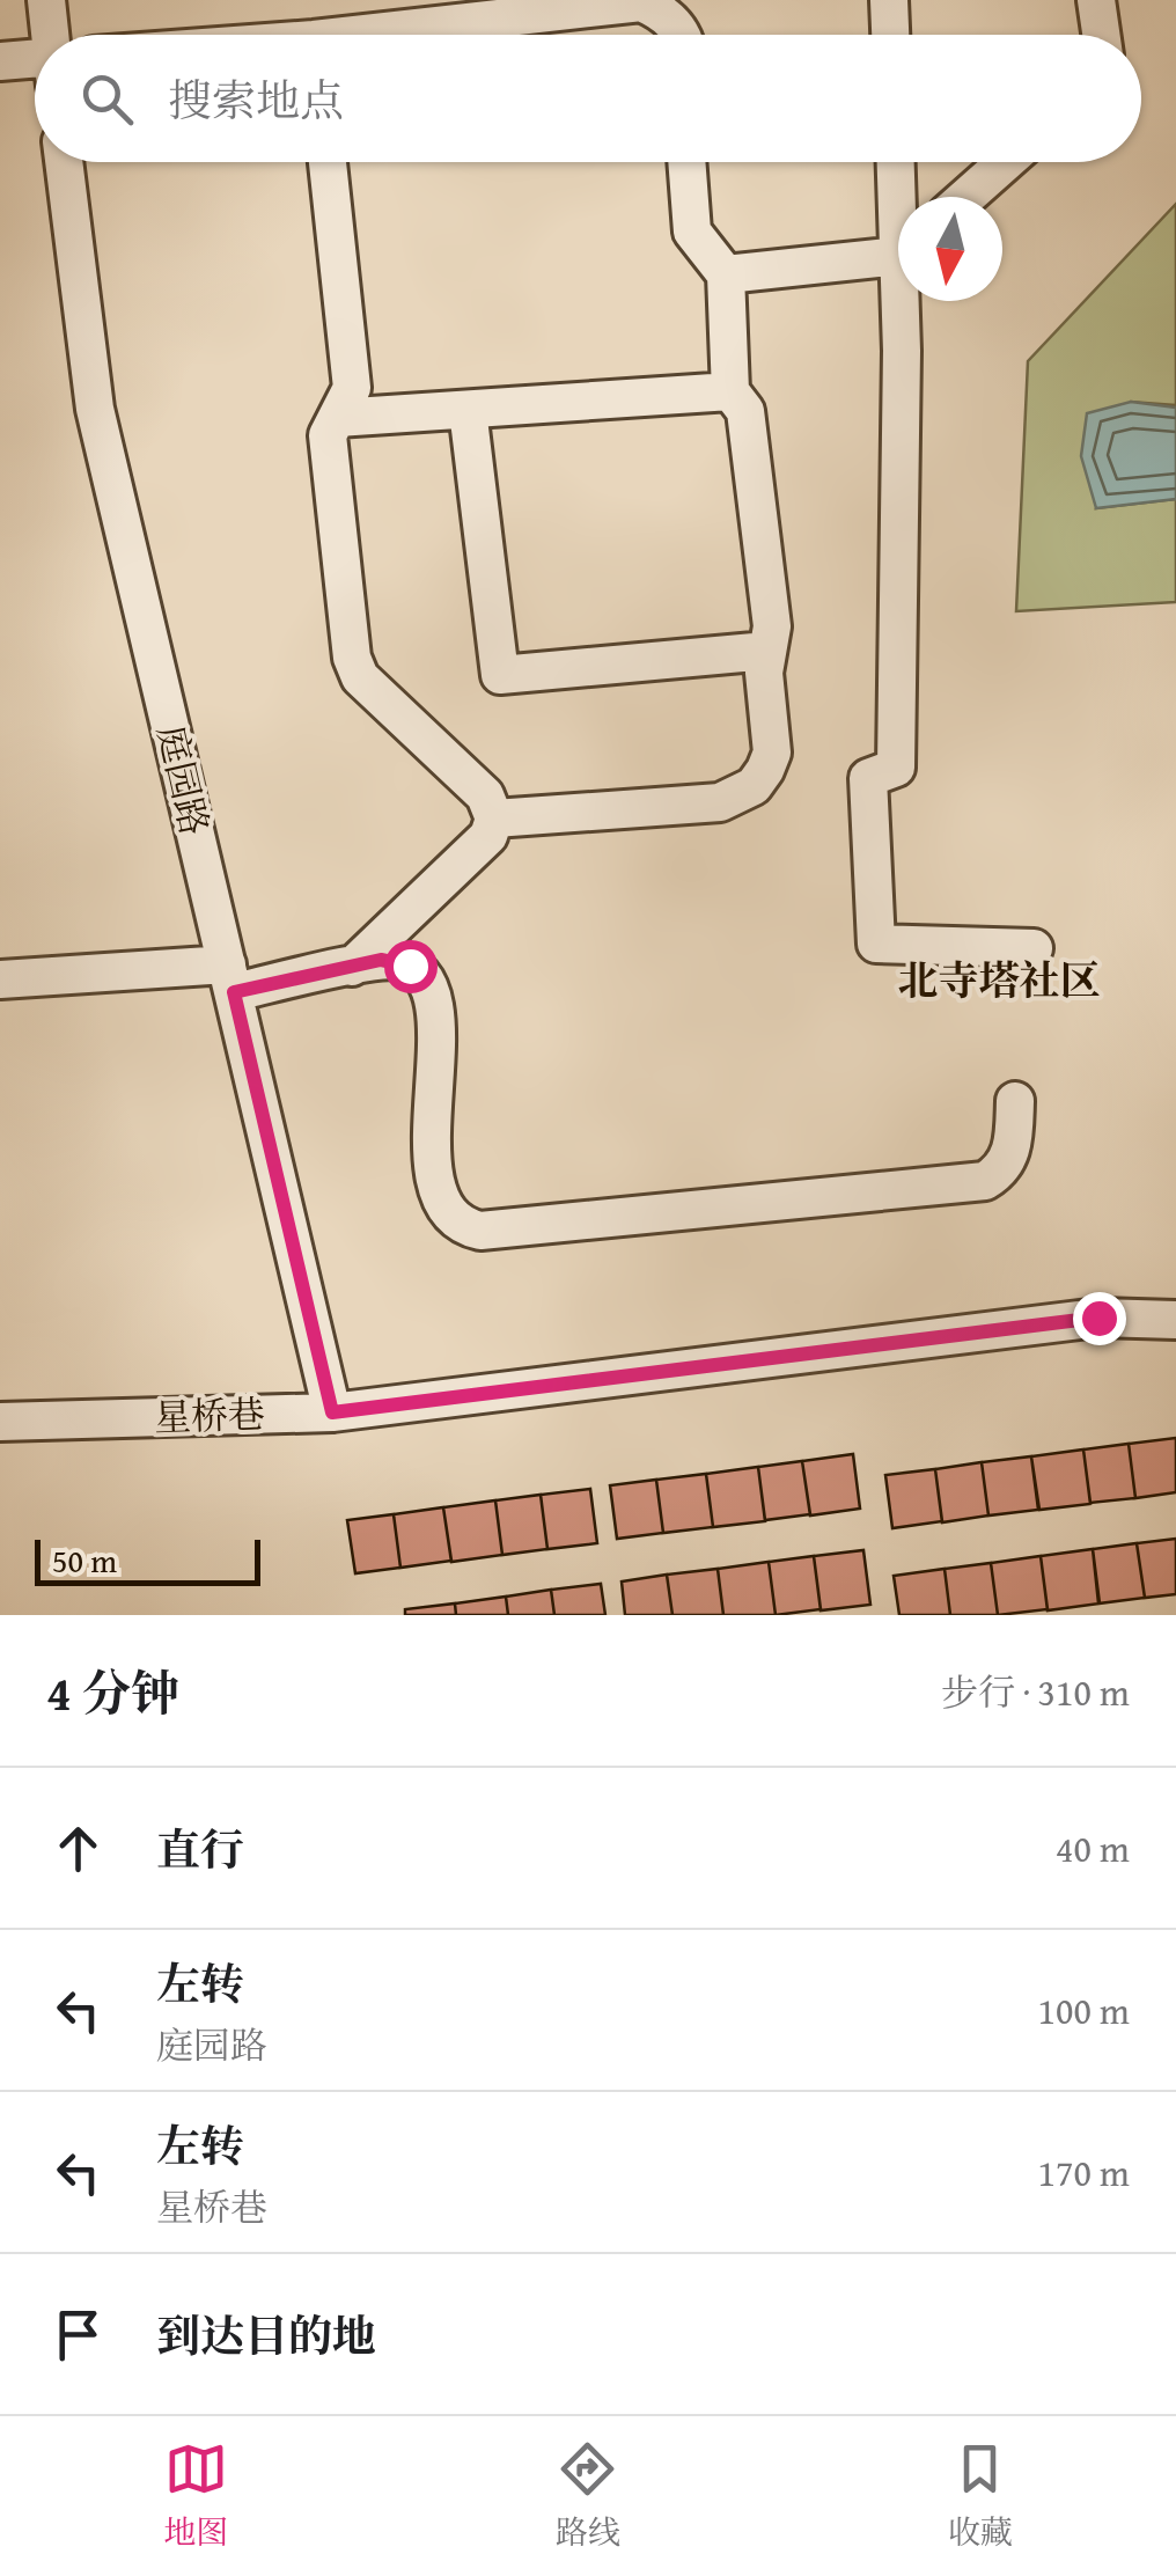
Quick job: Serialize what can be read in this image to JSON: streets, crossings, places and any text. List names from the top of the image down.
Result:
{
  "streets": {
    "street": ["庭园路", "星桥巷"]
  },
  "crossings": [
    ["庭园路", "星桥巷"]
  ],
  "districts": ["北寺塔社区"],
  "scale_bar": "50 m",
  "north": "bottom",
  "page": {
    "search": "搜索地点",
    "scale": "50 m",
    "heading": ["4 分钟", "步行 · 310 m"],
    "list": [
      ["直行", "40 m"],
      ["左转", "庭园路", "100 m"],
      ["左转", "星桥巷", "170 m"],
      "到达目的地"
    ],
    "nav": ["地图", "路线", "收藏"]
  }
}
